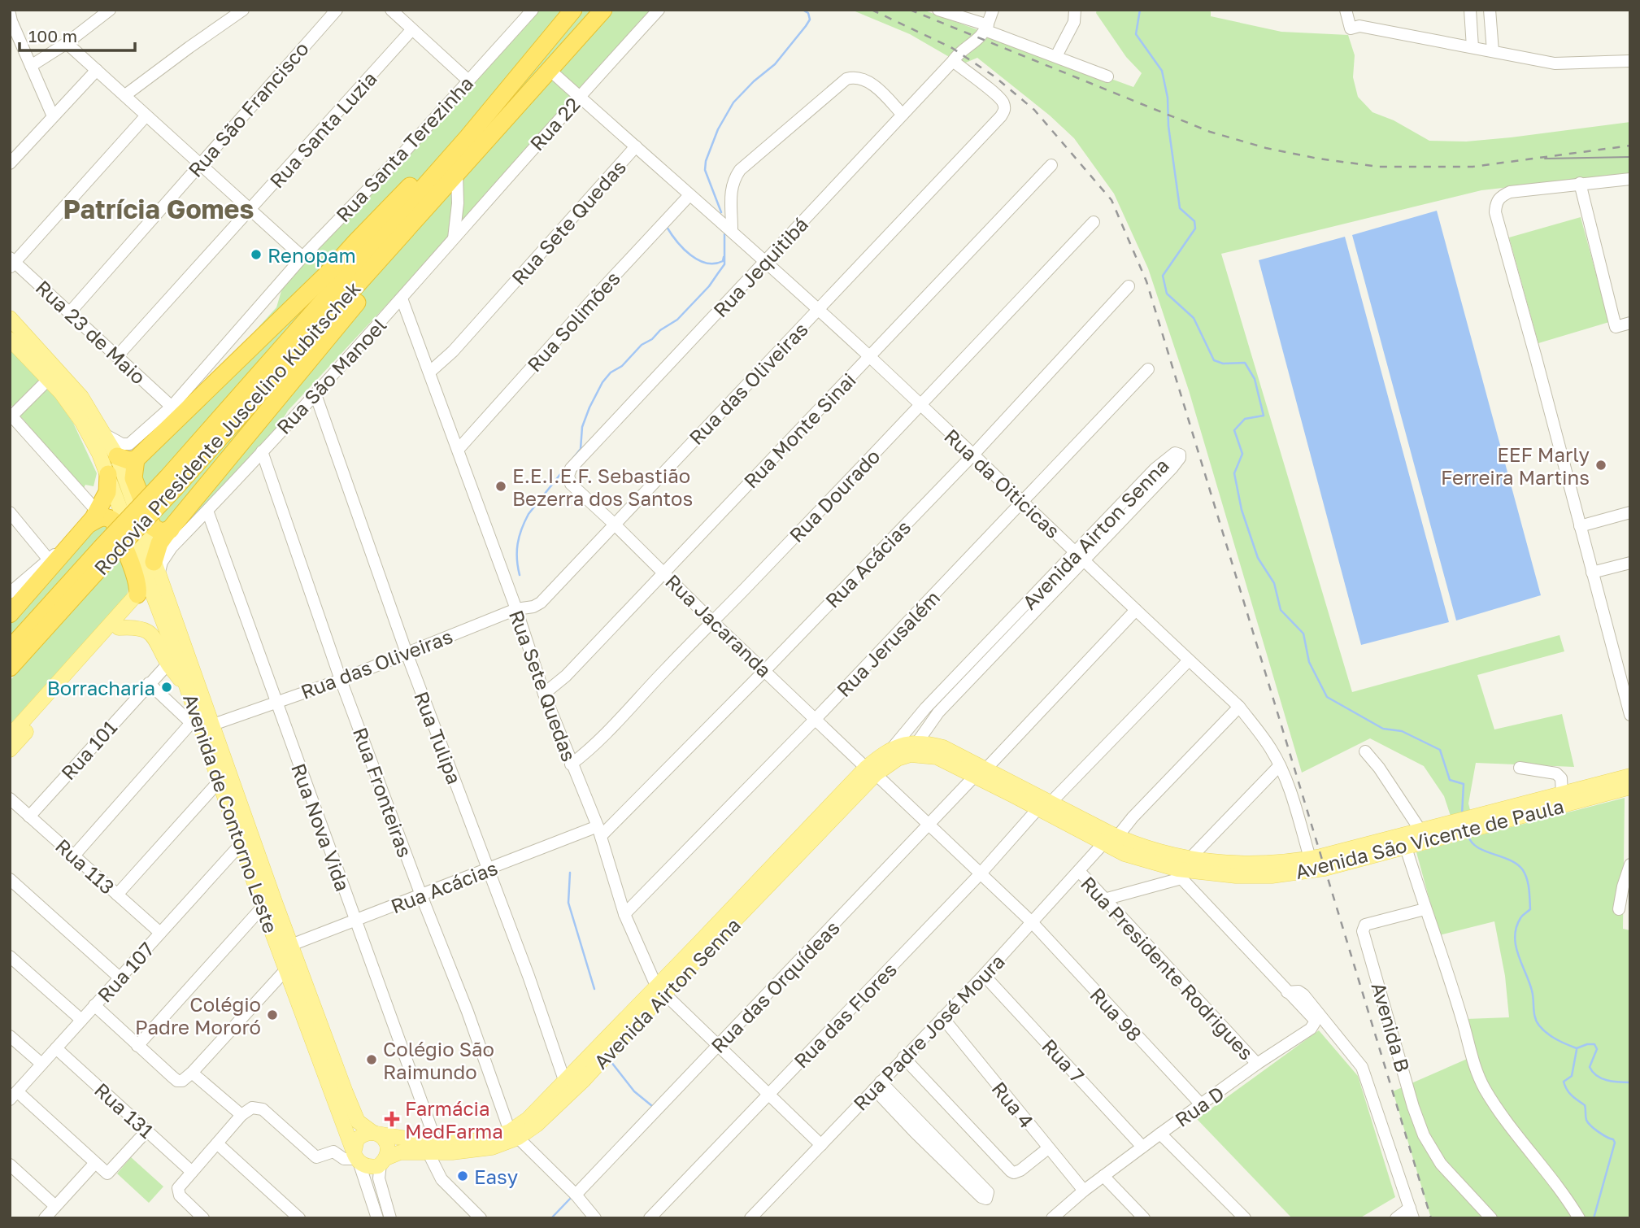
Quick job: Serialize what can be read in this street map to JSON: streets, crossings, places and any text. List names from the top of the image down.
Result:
{
  "streets": {
    "highway": ["Rodovia Presidente Juscelino Kubitschek"],
    "main road": ["Avenida Airton Senna", "Avenida de Contorno Leste", "Avenida São Vicente de Paula"],
    "street": [
      "Rua São Francisco",
      "Rua 22",
      "Rua Santa Luzia",
      "Rua Santa Terezinha",
      "Rua Sete Quedas",
      "Rua Jequitibá",
      "Rua Solimões",
      "Rua 23 de Maio",
      "Rua São Manoel",
      "Rua das Oliveiras",
      "Rua Monte Sinai",
      "Rua da Oiticicas",
      "Rua Dourado",
      "Rua Acácias",
      "Rua Jacaranda",
      "Rua Jerusalém",
      "Rua Tulipa",
      "Rua 101",
      "Rua Fronteiras",
      "Rua Nova Vida",
      "Rua 113",
      "Rua Presidente Rodrigues",
      "Rua 107",
      "Rua das Orquídeas",
      "Rua 98",
      "Rua das Flores",
      "Avenida B",
      "Rua Padre José Moura",
      "Rua 7",
      "Rua 4",
      "Rua D",
      "Rua 131"
    ]
  },
  "crossings": [
    ["Rua São Francisco", "Rua 23 de Maio"],
    ["Rua 22", "Rua São Manoel"],
    ["Rua 22", "Rua da Oiticicas"],
    ["Rua Santa Luzia", "Rua 23 de Maio"],
    ["Rua Santa Terezinha", "Rua 23 de Maio"],
    ["Rua Sete Quedas", "Rua Solimões"],
    ["Rua Sete Quedas", "Rua São Manoel"],
    ["Rua Sete Quedas", "Rua das Oliveiras"],
    ["Rua Sete Quedas", "Rua Monte Sinai"],
    ["Rua Sete Quedas", "Rua da Oiticicas"],
    ["Rua Sete Quedas", "Rua Dourado"],
    ["Rua Sete Quedas", "Avenida Airton Senna"],
    ["Rua Sete Quedas", "Rua Acácias"],
    ["Rua Sete Quedas", "Rua Jerusalém"],
    ["Rua Jequitibá", "Rua das Oliveiras"],
    ["Rua Jequitibá", "Rua da Oiticicas"],
    ["Rua Jequitibá", "Rua Jacaranda"],
    ["Rua Solimões", "Rua da Oiticicas"],
    ["Rua São Manoel", "Rua Tulipa"],
    ["Rua São Manoel", "Rua Fronteiras"],
    ["Rua São Manoel", "Avenida de Contorno Leste"],
    ["Rua São Manoel", "Rua Nova Vida"],
    ["Rua das Oliveiras", "Rua da Oiticicas"],
    ["Rua das Oliveiras", "Rua Jacaranda"],
    ["Rua das Oliveiras", "Rua Tulipa"],
    ["Rua das Oliveiras", "Rua Fronteiras"],
    ["Rua das Oliveiras", "Avenida de Contorno Leste"],
    ["Rua das Oliveiras", "Rua Nova Vida"],
    ["Rodovia Presidente Juscelino Kubitschek", "Rua da Oiticicas"],
    ["Rua Monte Sinai", "Rua da Oiticicas"],
    ["Rua Monte Sinai", "Rua Jacaranda"],
    ["Rua da Oiticicas", "Rua Dourado"],
    ["Rua da Oiticicas", "Avenida Airton Senna"],
    ["Rua da Oiticicas", "Rua Acácias"],
    ["Rua da Oiticicas", "Rua Jerusalém"],
    ["Rua da Oiticicas", "Avenida São Vicente de Paula"],
    ["Rua da Oiticicas", "Rua das Orquídeas"],
    ["Rua Dourado", "Rua Jacaranda"],
    ["Avenida Airton Senna", "Rua Jacaranda"],
    ["Avenida Airton Senna", "Rua Tulipa"],
    ["Avenida Airton Senna", "Rua Fronteiras"],
    ["Avenida Airton Senna", "Avenida de Contorno Leste"],
    ["Avenida Airton Senna", "Rua Nova Vida"],
    ["Avenida Airton Senna", "Avenida São Vicente de Paula"],
    ["Rua Acácias", "Rua Jacaranda"],
    ["Rua Acácias", "Rua Tulipa"],
    ["Rua Acácias", "Rua Fronteiras"],
    ["Rua Acácias", "Avenida de Contorno Leste"],
    ["Rua Acácias", "Rua Nova Vida"],
    ["Rua Jacaranda", "Rua Jerusalém"],
    ["Rua Jacaranda", "Rua das Orquídeas"],
    ["Rua Jacaranda", "Rua 98"],
    ["Rua Jacaranda", "Rua das Flores"],
    ["Rua Jacaranda", "Rua Padre José Moura"],
    ["Rua 101", "Avenida de Contorno Leste"],
    ["Rua 101", "Rua 113"],
    ["Avenida de Contorno Leste", "Rua 107"],
    ["Avenida São Vicente de Paula", "Rua das Orquídeas"],
    ["Avenida São Vicente de Paula", "Rua das Flores"],
    ["Avenida São Vicente de Paula", "Rua Padre José Moura"],
    ["Rua 113", "Rua 107"],
    ["Rua Presidente Rodrigues", "Rua Padre José Moura"],
    ["Rua Presidente Rodrigues", "Rua D"],
    ["Rua 107", "Rua 131"],
    ["Rua 98", "Rua Padre José Moura"],
    ["Rua 98", "Rua D"],
    ["Rua Padre José Moura", "Rua 7"],
    ["Rua Padre José Moura", "Rua 4"],
    ["Rua 7", "Rua D"],
    ["Rua 4", "Rua D"]
  ],
  "districts": ["Patrícia Gomes"],
  "places": {
    "other": [
      "Renopam",
      "EEF Marly Ferreira Martins",
      "E.E.I.E.F. Sebastião Bezerra dos Santos",
      "Borracharia",
      "Colégio Padre Mororó",
      "Colégio São Raimundo",
      "Easy"
    ],
    "health": ["Farmácia MedFarma"]
  },
  "scale_bar": "100 m"
}
